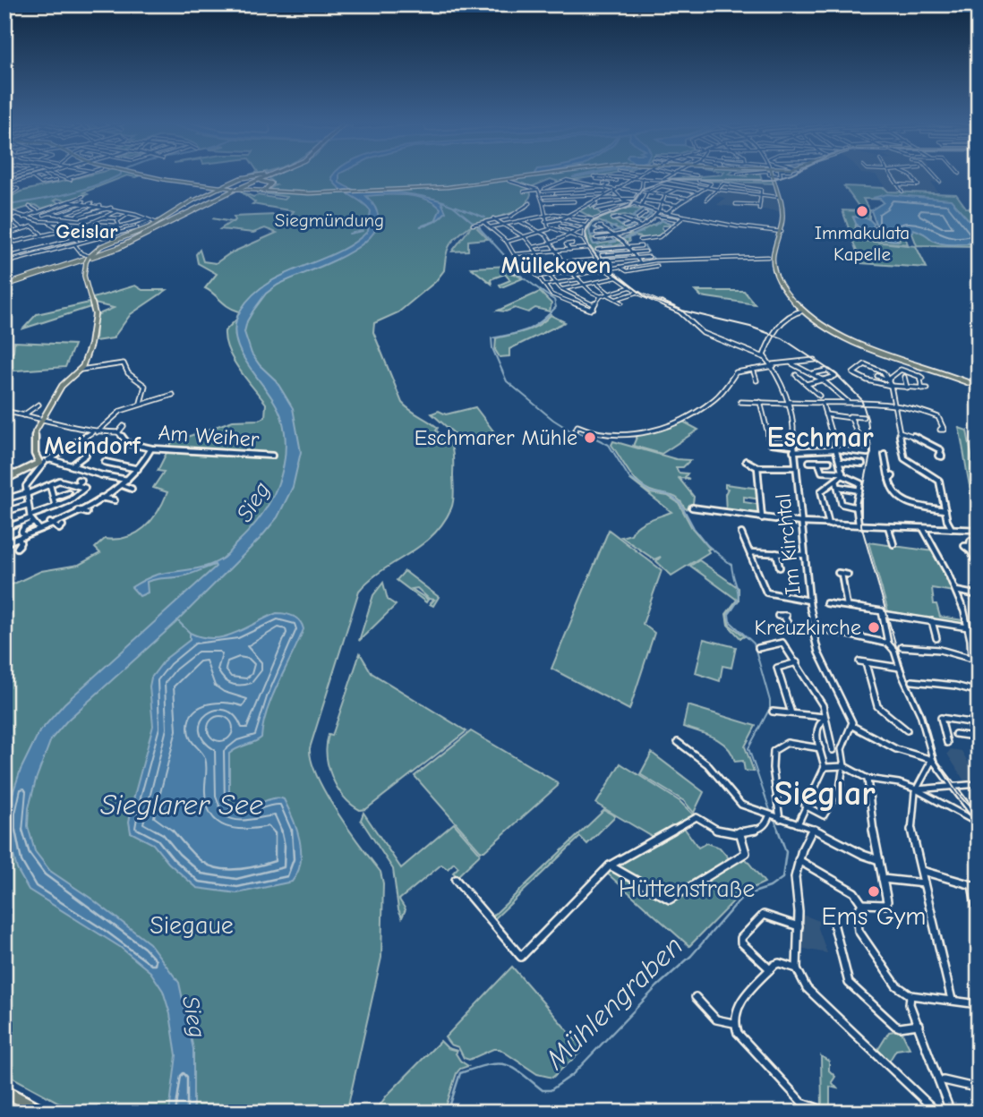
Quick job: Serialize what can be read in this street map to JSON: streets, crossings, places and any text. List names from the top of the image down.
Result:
{
  "streets": {
    "street": ["Am Weiher", "Im Kirchtal"]
  },
  "districts": [
    "Geislar",
    "Müllekoven",
    "Eschmar",
    "Meindorf",
    "Sieglar"
  ],
  "water": ["Sieg", "Sieglarer See", "Mühlengraben"],
  "parks": ["Siegmündung", "Hüttenstraße", "Siegaue"],
  "places": [
    "Immakulata Kapelle",
    "Eschmarer Mühle",
    "Kreuzkirche",
    "Ems Gym"
  ]
}
